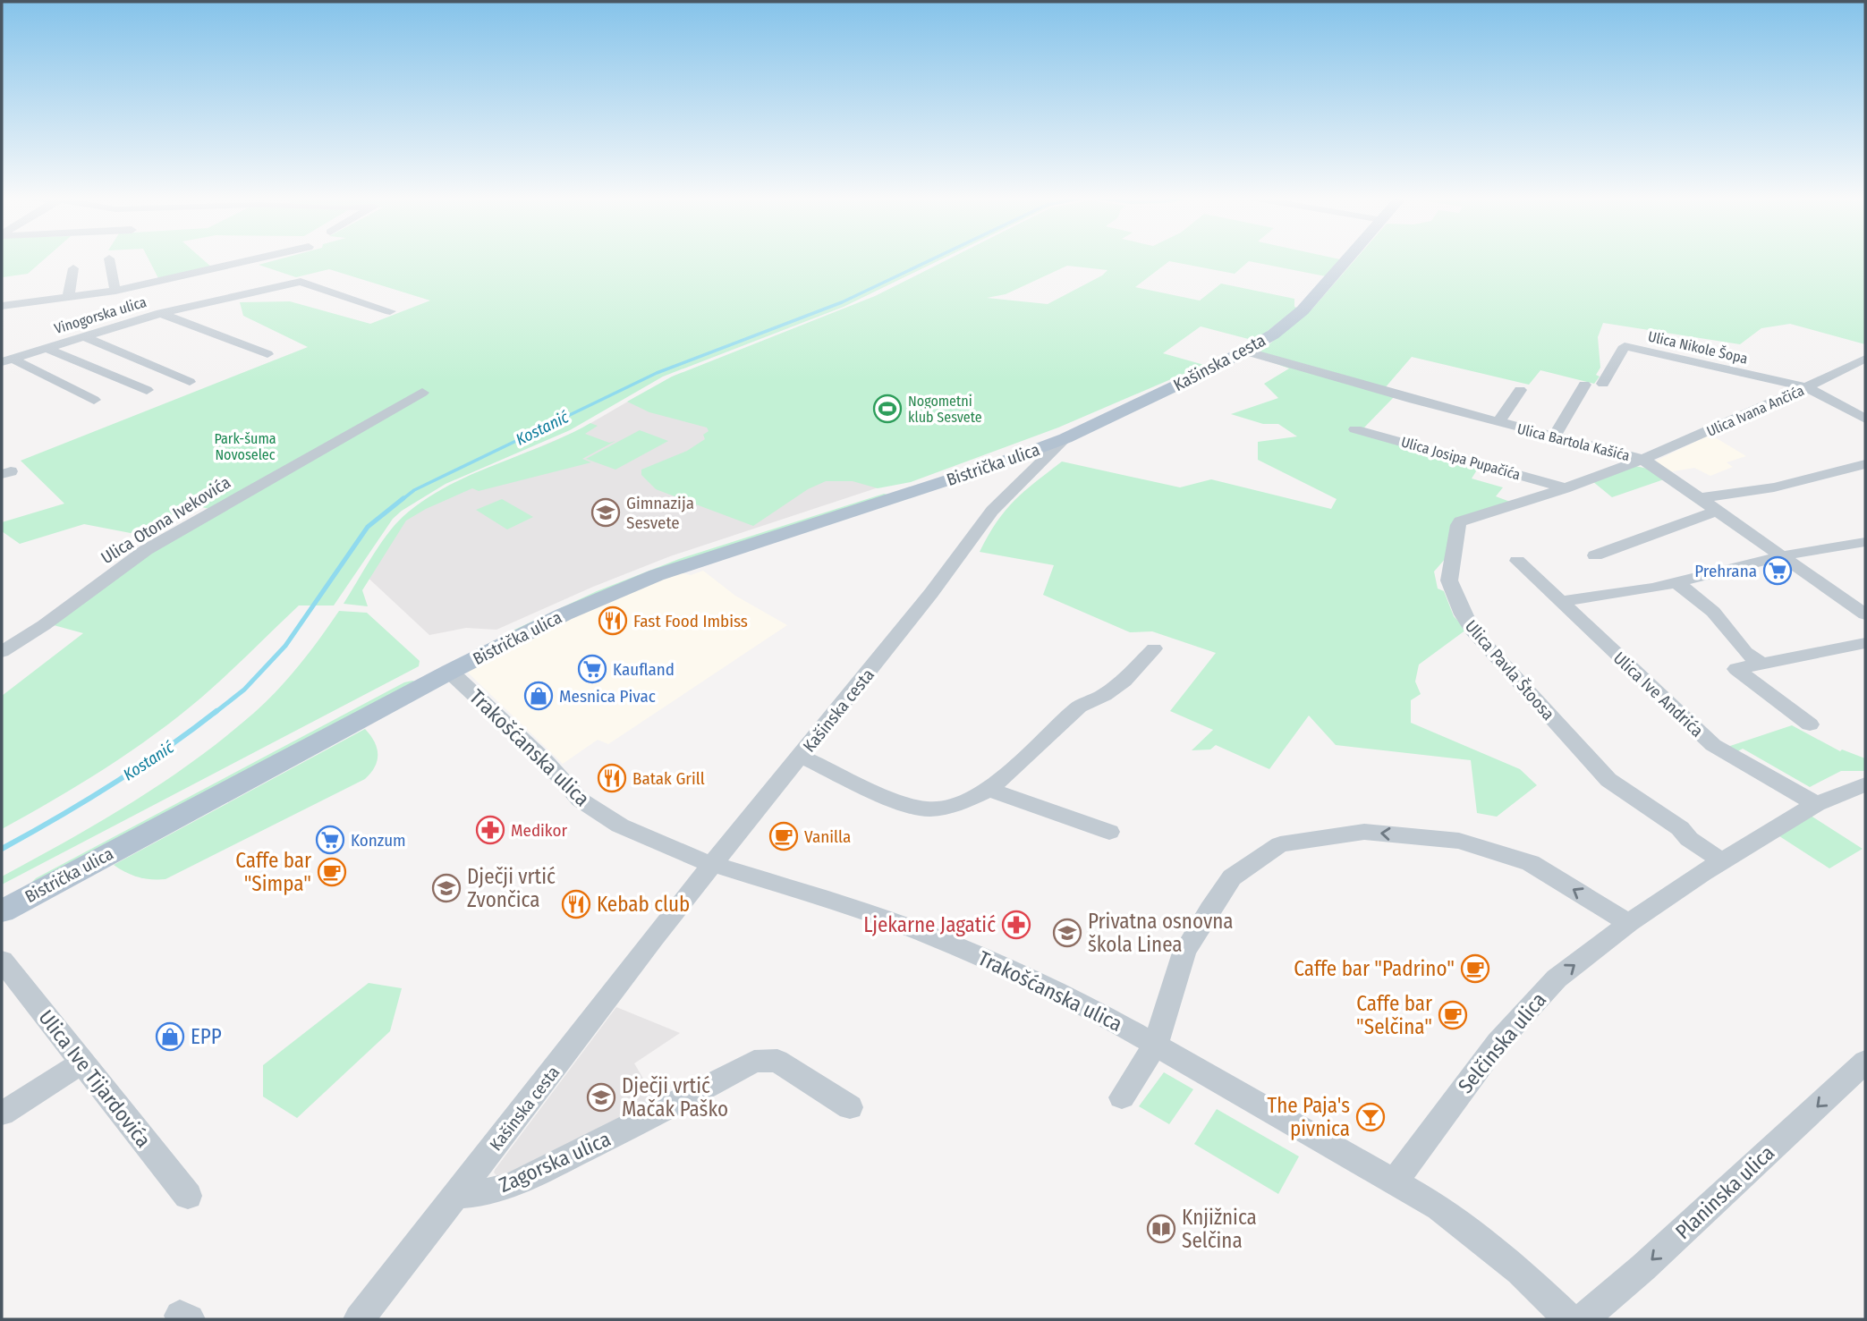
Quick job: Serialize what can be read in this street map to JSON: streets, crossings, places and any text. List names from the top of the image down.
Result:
{
  "streets": {
    "main road": ["Kašinska cesta", "Bistrička ulica"],
    "street": [
      "Vinogorska ulica",
      "Ulica Nikole Šopa",
      "Ulica Ivana Ančića",
      "Ulica Bartola Kašića",
      "Ulica Josipa Pupačića",
      "Ulica Otona Ivekovića",
      "Ulica Pavla Štoosa",
      "Ulica Ive Andrića",
      "Trakošćanska ulica",
      "Selčinska ulica",
      "Ulica Ive Tijardovića",
      "Zagorska ulica",
      "Planinska ulica"
    ]
  },
  "crossings": [
    ["Ulica Nikole Šopa", "Ulica Ivana Ančića"],
    ["Kašinska cesta", "Ulica Bartola Kašića"],
    ["Kašinska cesta", "Bistrička ulica"],
    ["Kašinska cesta", "Trakošćanska ulica"],
    ["Kašinska cesta", "Zagorska ulica"],
    ["Ulica Ivana Ančića", "Ulica Bartola Kašića"],
    ["Ulica Ivana Ančića", "Ulica Pavla Štoosa"],
    ["Ulica Bartola Kašića", "Ulica Pavla Štoosa"],
    ["Ulica Josipa Pupačića", "Ulica Pavla Štoosa"],
    ["Bistrička ulica", "Trakošćanska ulica"],
    ["Ulica Pavla Štoosa", "Selčinska ulica"],
    ["Ulica Ive Andrića", "Selčinska ulica"],
    ["Trakošćanska ulica", "Selčinska ulica"]
  ],
  "one_way": ["Selčinska ulica", "Planinska ulica"],
  "water": ["Kostanić"],
  "parks": ["Park-šuma Novoselec"],
  "places": {
    "sports": ["Nogometni klub Sesvete"],
    "school or university": [
      "Gimnazija Sesvete",
      "Dječji vrtić Zvončica",
      "Privatna osnovna škola Linea",
      "Dječji vrtić Mačak Paško"
    ],
    "supermarket": ["Prehrana", "Kaufland", "Konzum"],
    "restaurant": ["Fast Food Imbiss", "Batak Grill", "Kebab club"],
    "shop": ["Mesnica Pivac", "EPP"],
    "pharmacy": ["Medikor", "Ljekarne Jagatić"],
    "cafe": [
      "Vanilla",
      "Caffe bar \"Simpa\"",
      "Caffe bar \"Padrino\"",
      "Caffe bar \"Selčina\""
    ],
    "bar": ["The Paja's pivnica"],
    "library": ["Knjižnica Selčina"]
  }
}
